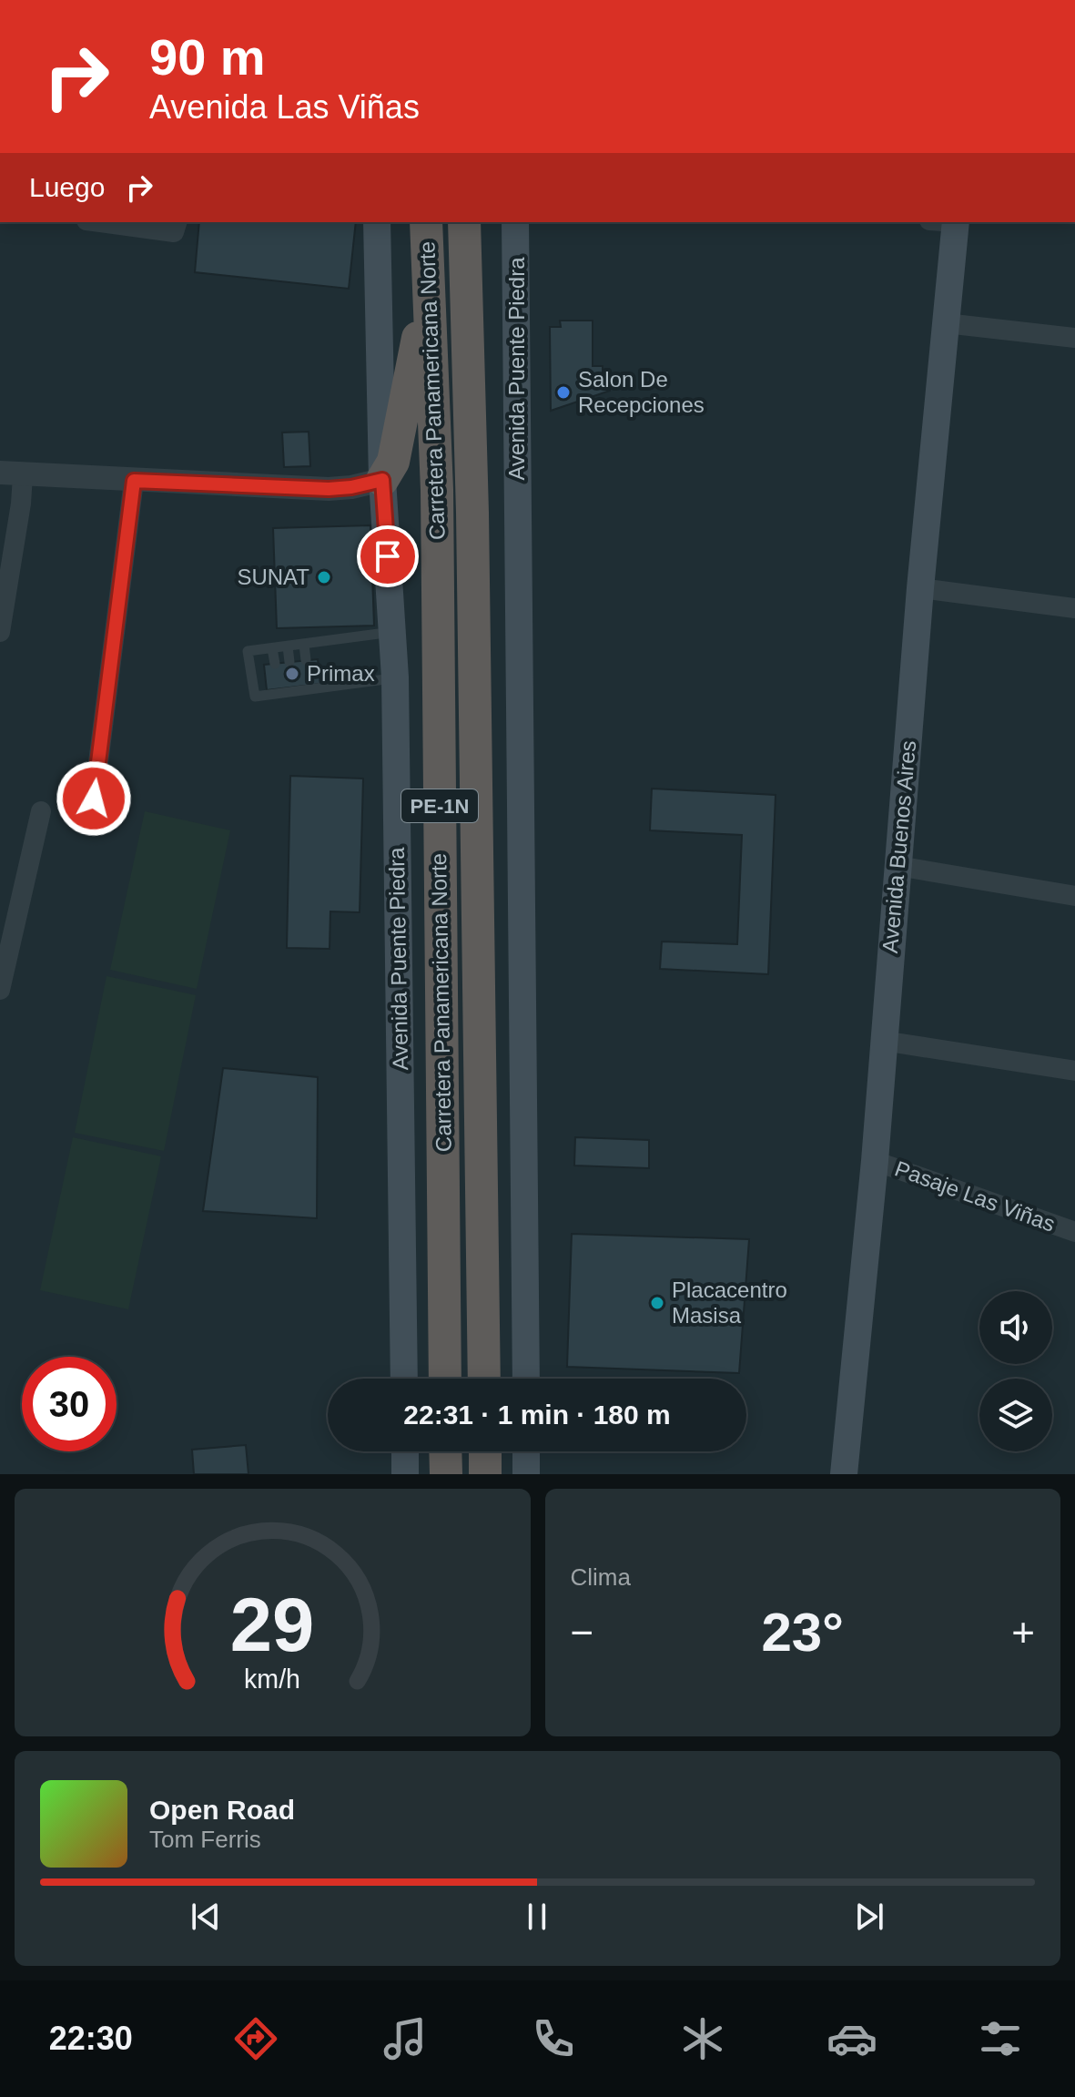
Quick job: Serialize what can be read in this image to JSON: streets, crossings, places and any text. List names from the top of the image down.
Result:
{
  "streets": {
    "highway": ["Carretera Panamericana Norte", "PE-1N"],
    "main road": ["Avenida Puente Piedra", "Avenida Buenos Aires"],
    "street": ["Pasaje Las Viñas"]
  },
  "crossings": [
    ["Avenida Buenos Aires", "Pasaje Las Viñas"]
  ],
  "places": [
    "Salon De Recepciones",
    "SUNAT",
    "Primax",
    "Placacentro Masisa"
  ],
  "page": {
    "turn": ["90 m", "Avenida Las Viñas"],
    "then": "Luego",
    "limit": "30",
    "trip": "22:31 · 1 min · 180 m",
    "tile": "Clima",
    "heat": ["−", "23°", "+"],
    "song": ["Open Road", "Tom Ferris"],
    "tabs": "22:30",
    "gauge": ["29", "km/h"]
  }
}
